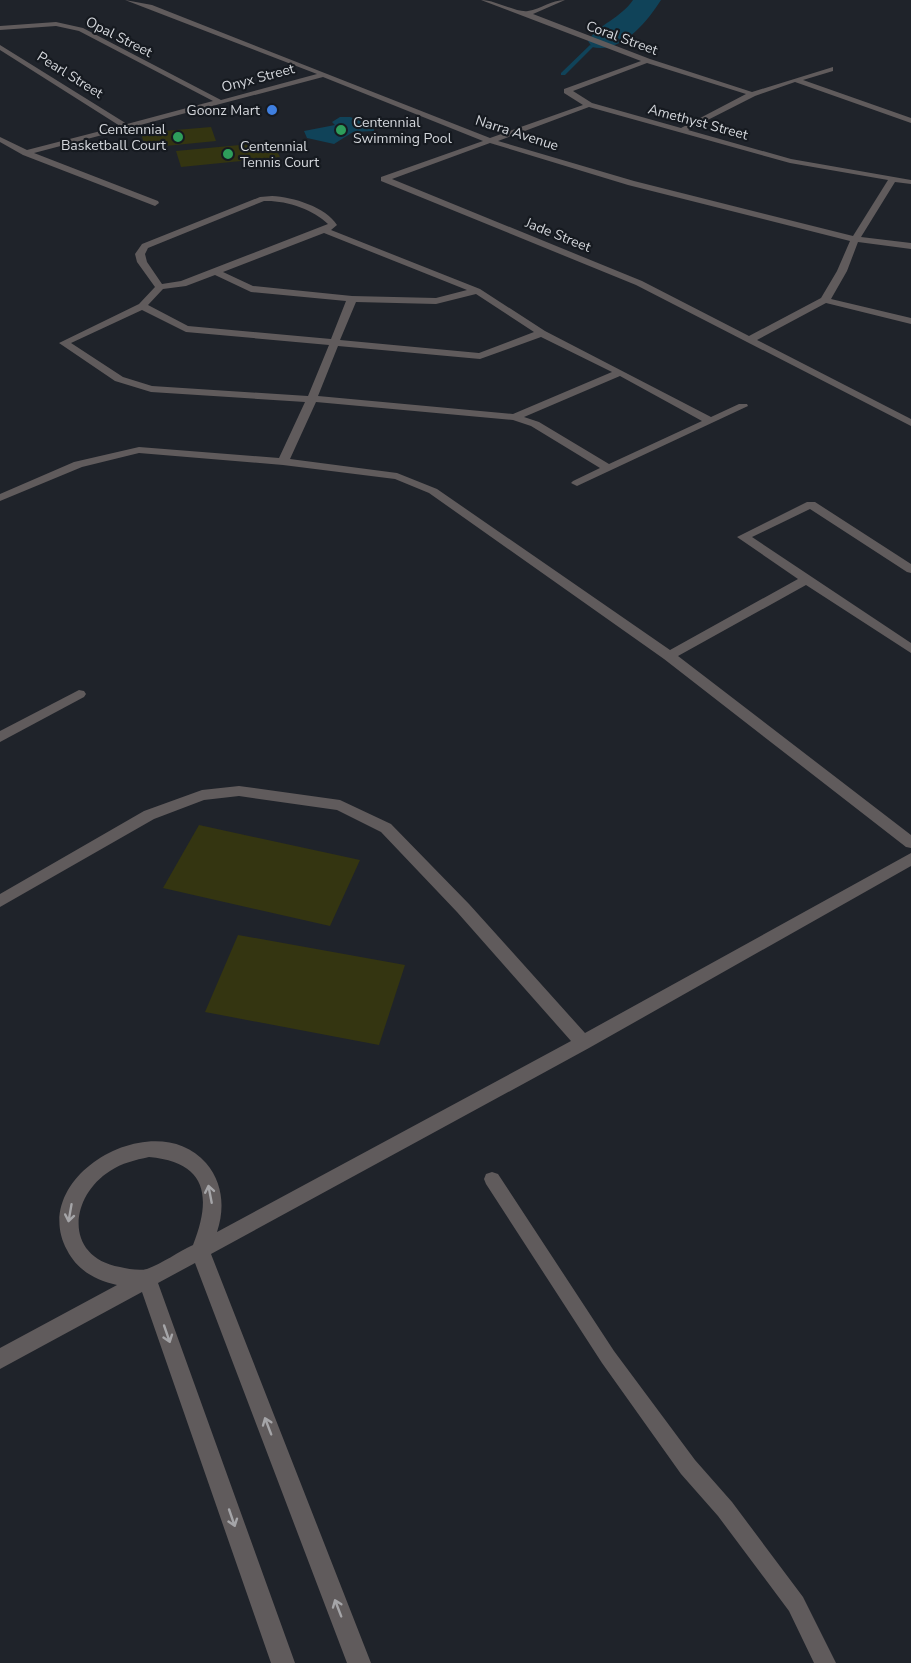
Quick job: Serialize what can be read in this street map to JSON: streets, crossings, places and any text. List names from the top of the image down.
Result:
{
  "streets": {
    "street": [
      "Opal Street",
      "Coral Street",
      "Pearl Street",
      "Onyx Street",
      "Amethyst Street",
      "Narra Avenue",
      "Jade Street"
    ]
  },
  "crossings": [
    ["Opal Street", "Onyx Street"],
    ["Coral Street", "Amethyst Street"],
    ["Pearl Street", "Onyx Street"],
    ["Onyx Street", "Narra Avenue"],
    ["Amethyst Street", "Jade Street"],
    ["Narra Avenue", "Jade Street"]
  ],
  "places": [
    "Goonz Mart",
    "Centennial Swimming Pool",
    "Centennial Basketball Court",
    "Centennial Tennis Court"
  ]
}
